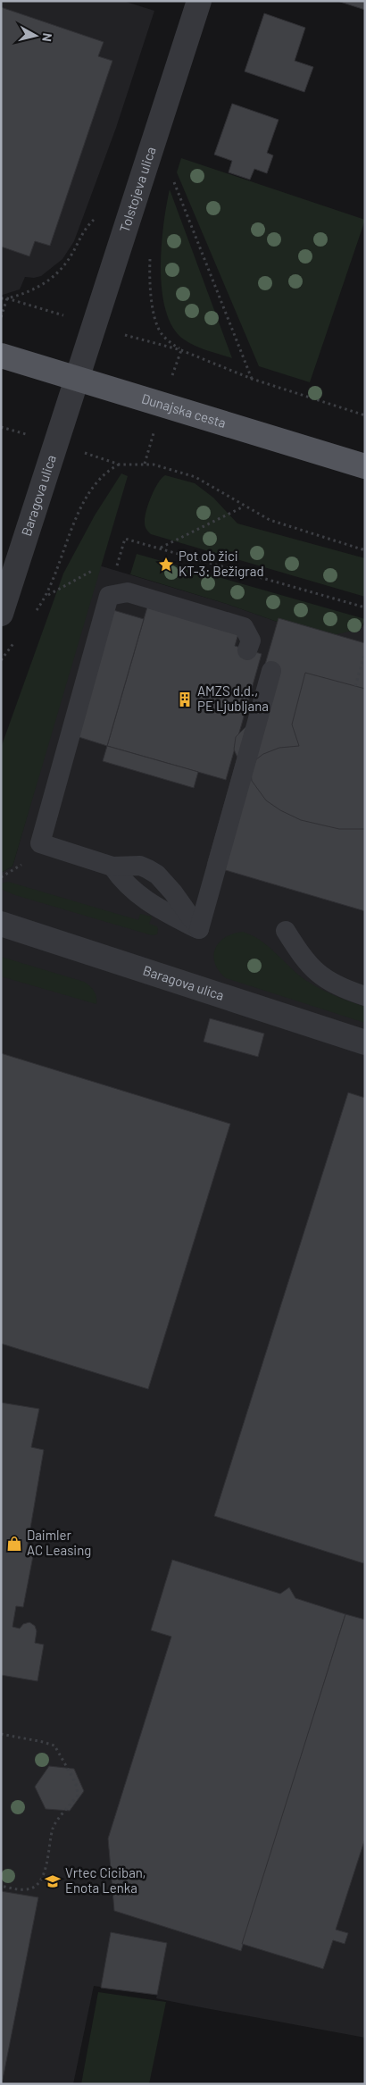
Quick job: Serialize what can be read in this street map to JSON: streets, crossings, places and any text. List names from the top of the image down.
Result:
{
  "streets": {
    "main road": ["Dunajska cesta"],
    "street": ["Tolstojeva ulica", "Baragova ulica"]
  },
  "crossings": [
    ["Tolstojeva ulica", "Dunajska cesta"],
    ["Tolstojeva ulica", "Baragova ulica"],
    ["Dunajska cesta", "Baragova ulica"]
  ],
  "places": {
    "place": ["Pot ob žici KT-3: Bežigrad"],
    "building": ["AMZS d.d., PE Ljubljana"],
    "shop": ["Daimler AC Leasing"],
    "school or university": ["Vrtec Ciciban, Enota Lenka"]
  },
  "north": "right"
}
